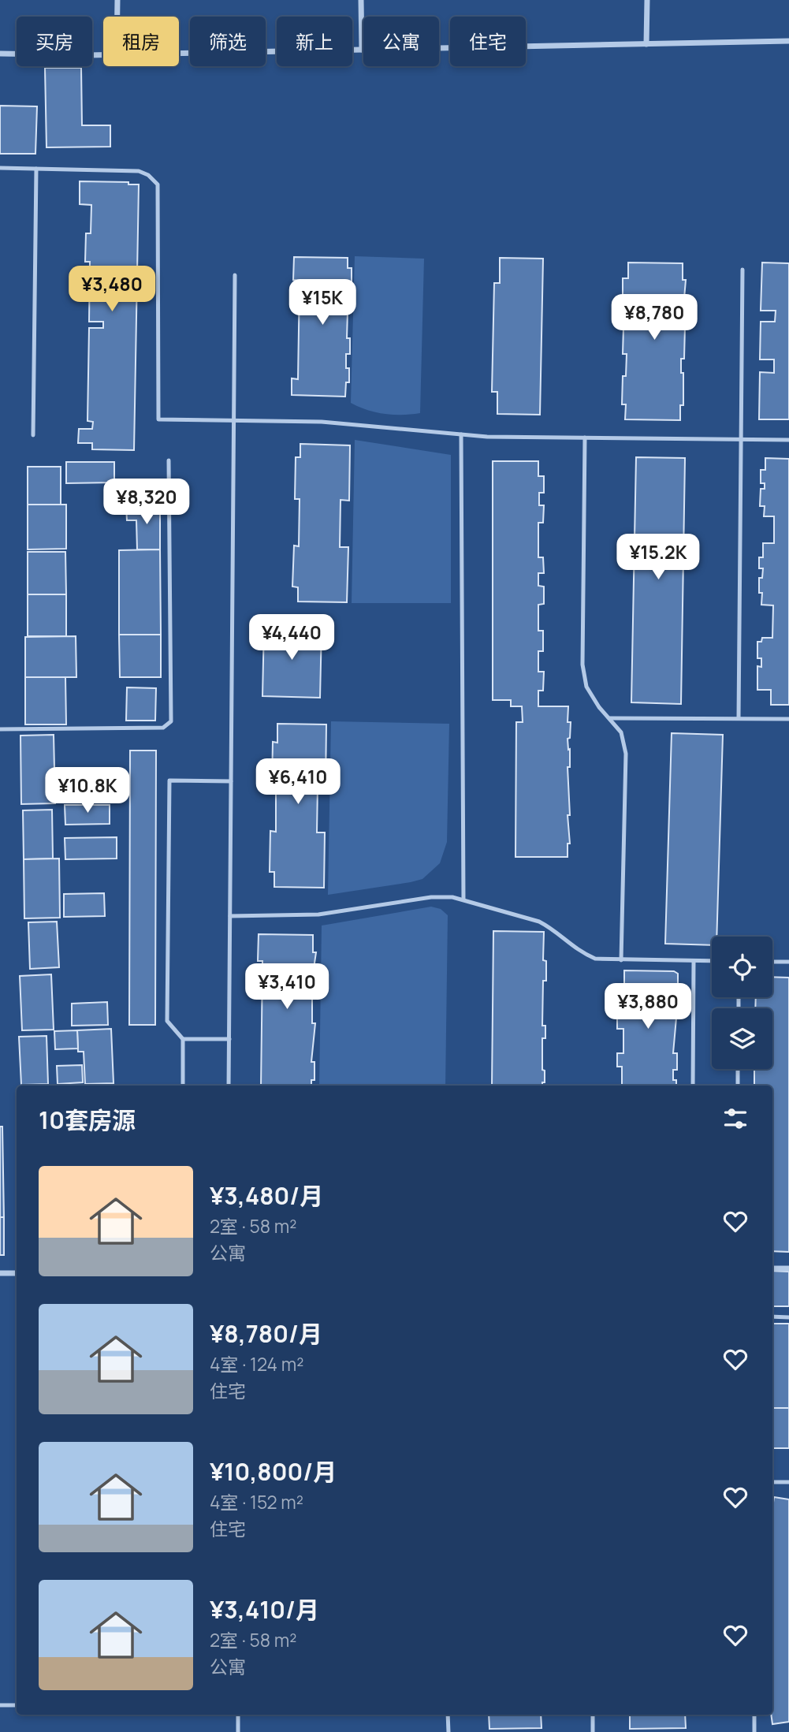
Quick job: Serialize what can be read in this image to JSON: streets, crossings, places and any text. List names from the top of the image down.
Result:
{
  "page": {
    "chip": [
      "买房",
      "租房",
      "筛选",
      "新上",
      "公寓",
      "住宅"
    ],
    "price": [
      "¥3,480",
      "¥15K",
      "¥8,780",
      "¥8,320",
      "¥15.2K",
      "¥4,440",
      "¥6,410",
      "¥10.8K",
      "¥3,410",
      "¥3,880"
    ],
    "heading": "10套房源",
    "list": [
      {
        "name": "¥3,480/月",
        "note": "2室 · 58 m² · 公寓"
      },
      {
        "name": "¥8,780/月",
        "note": "4室 · 124 m² · 住宅"
      },
      {
        "name": "¥10,800/月",
        "note": "4室 · 152 m² · 住宅"
      },
      {
        "name": "¥3,410/月",
        "note": "2室 · 58 m² · 公寓"
      }
    ]
  }
}
